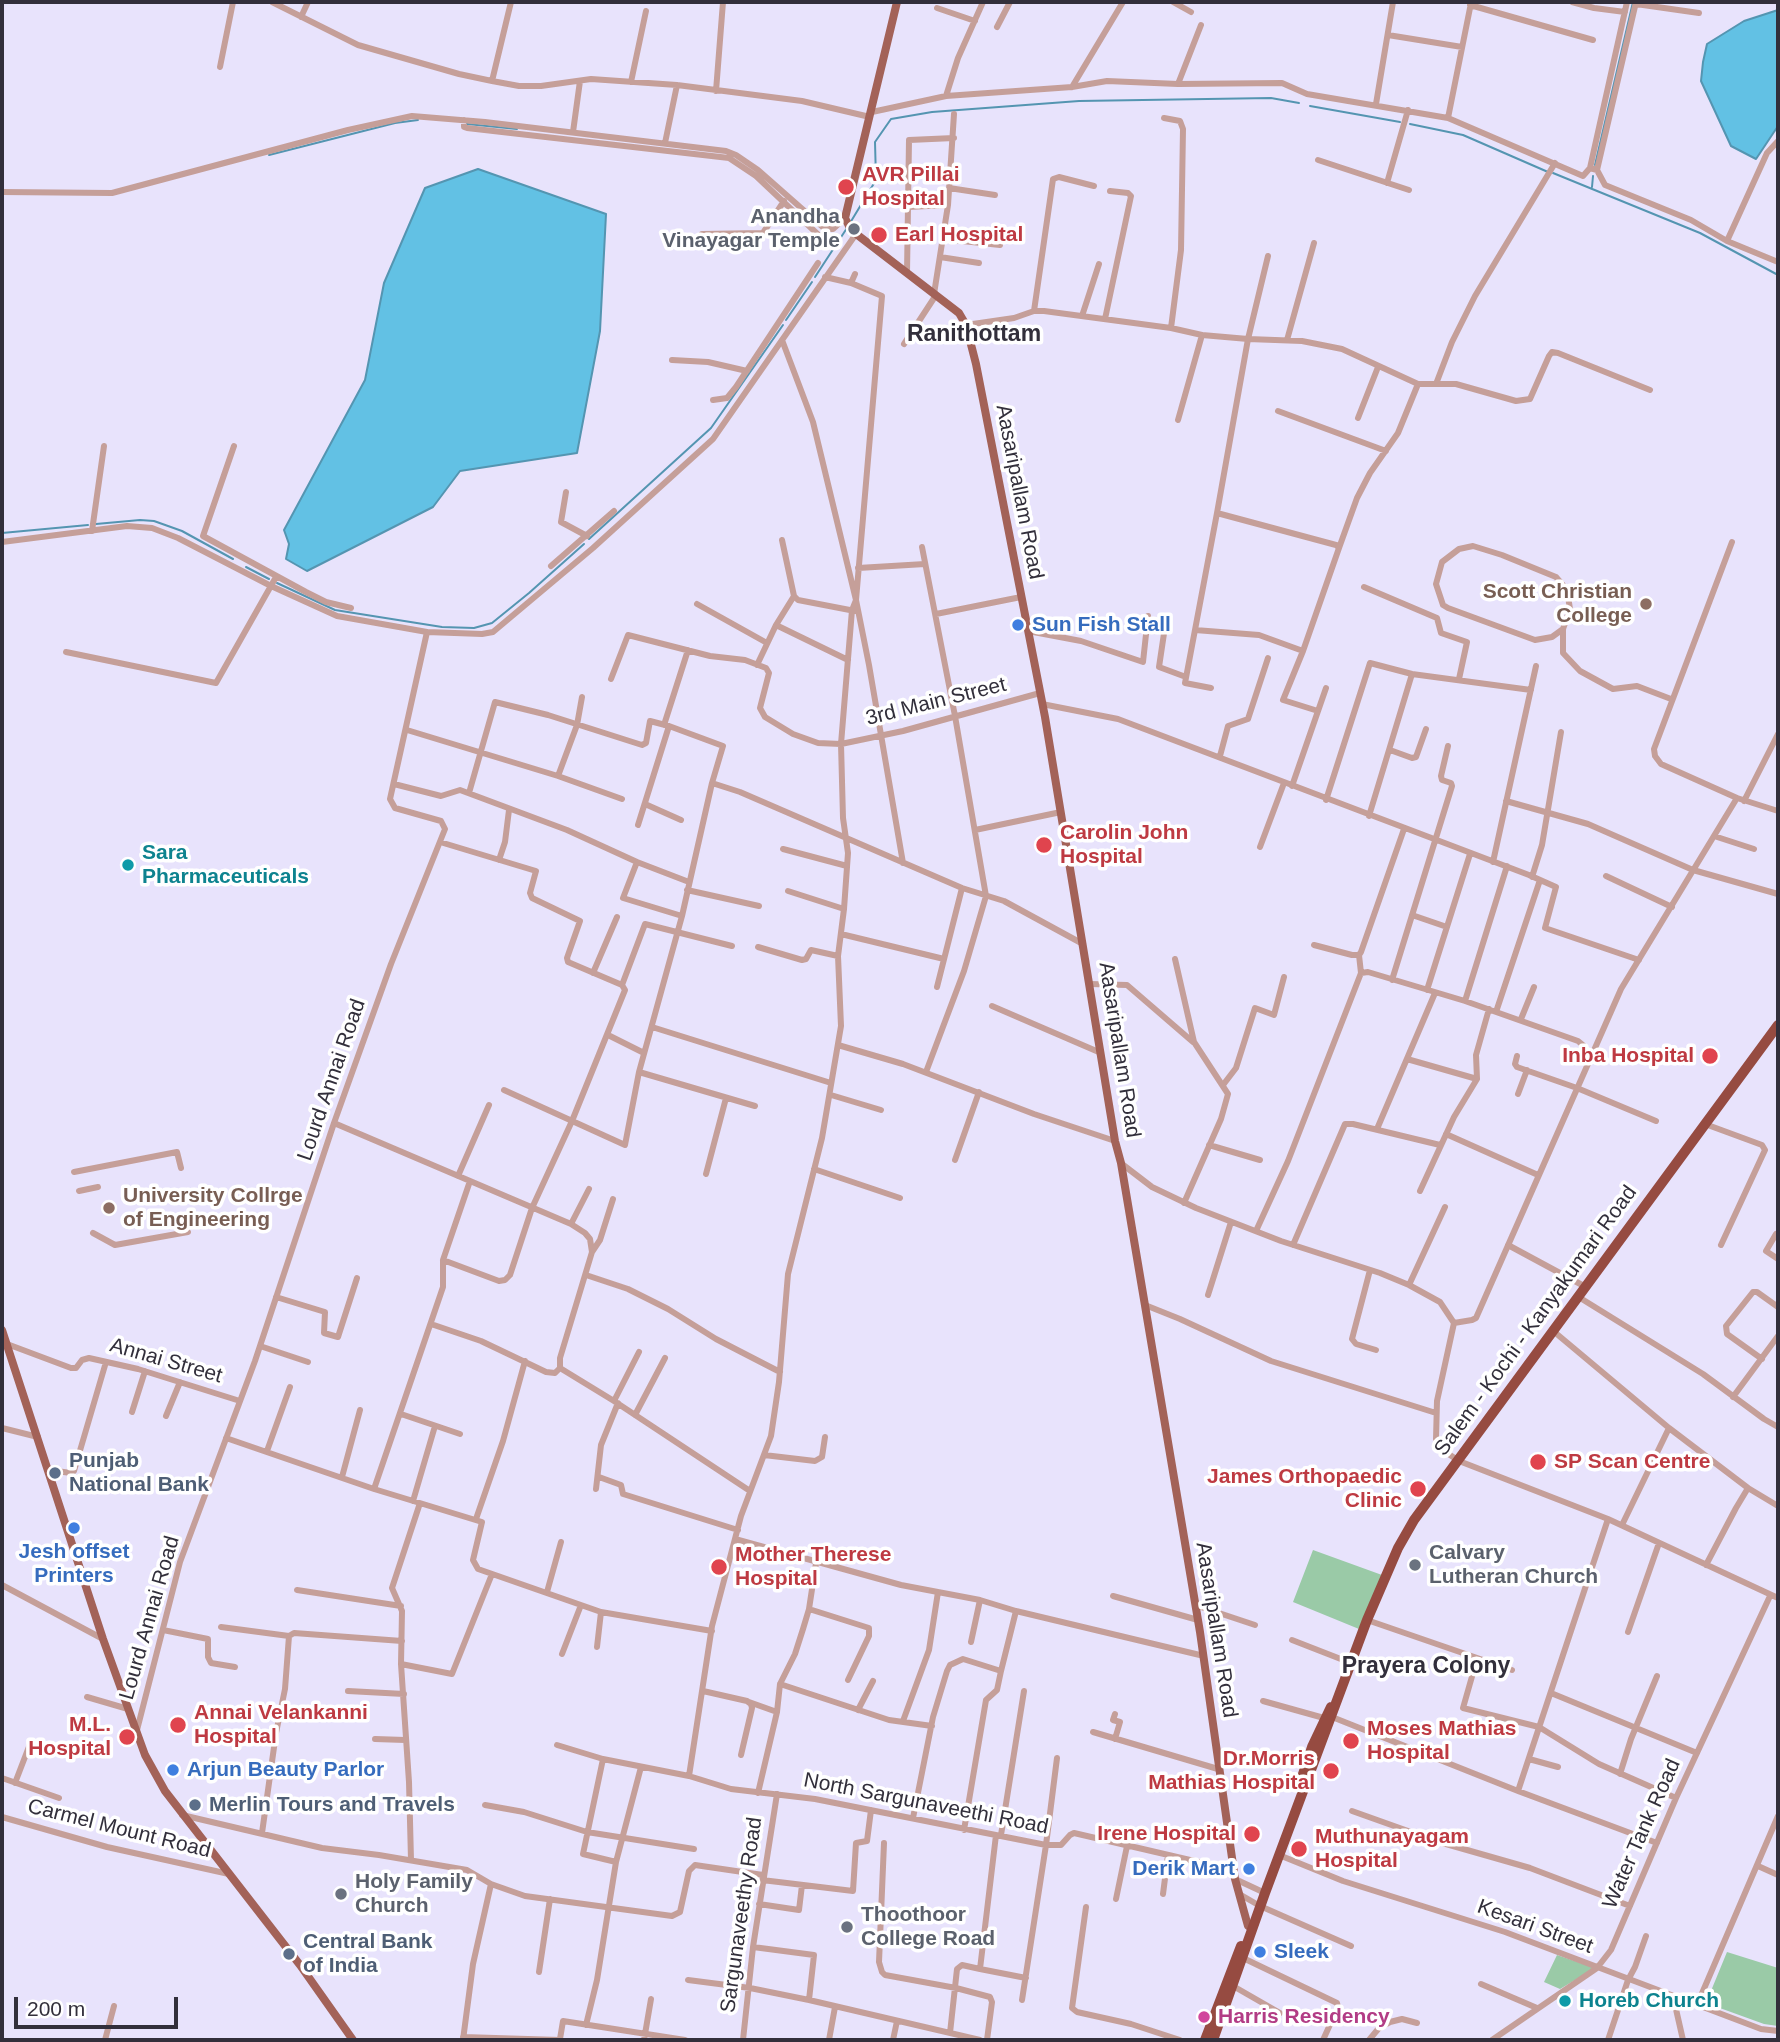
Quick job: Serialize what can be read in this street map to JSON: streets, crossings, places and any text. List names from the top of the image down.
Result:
{
  "streets": {
    "highway": ["Salem - Kochi - Kanyakumari Road"],
    "main road": ["Aasaripallam Road"],
    "street": [
      "3rd Main Street",
      "Lourd Annai Road",
      "Annai Street",
      "North Sargunaveethi Road",
      "Carmel Mount Road",
      "Water Tank Road",
      "Sargunaveethy Road",
      "Kesari Street"
    ]
  },
  "crossings": [
    ["Aasaripallam Road", "3rd Main Street"],
    ["Aasaripallam Road", "Salem - Kochi - Kanyakumari Road"],
    ["Aasaripallam Road", "North Sargunaveethi Road"],
    ["Lourd Annai Road", "Annai Street"],
    ["Salem - Kochi - Kanyakumari Road", "North Sargunaveethi Road"],
    ["Salem - Kochi - Kanyakumari Road", "Kesari Street"],
    ["North Sargunaveethi Road", "Sargunaveethy Road"],
    ["Water Tank Road", "Kesari Street"]
  ],
  "districts": ["Ranithottam", "Prayera Colony"],
  "places": [
    "AVR Pillai Hospital",
    "Anandha Vinayagar Temple",
    "Earl Hospital",
    "Scott Christian College",
    "Sun Fish Stall",
    "Carolin John Hospital",
    "Sara Pharmaceuticals",
    "Inba Hospital",
    "University Collrge of Engineering",
    "SP Scan Centre",
    "Punjab National Bank",
    "James Orthopaedic Clinic",
    "Jesh offset Printers",
    "Calvary Lutheran Church",
    "Mother Therese Hospital",
    "Annai Velankanni Hospital",
    "M.L. Hospital",
    "Moses Mathias Hospital",
    "Arjun Beauty Parlor",
    "Dr.Morris Mathias Hospital",
    "Merlin Tours and Travels",
    "Irene Hospital",
    "Muthunayagam Hospital",
    "Derik Mart",
    "Holy Family Church",
    "Thoothoor College Road",
    "Sleek",
    "Central Bank of India",
    "Horeb Church",
    "Harris Residency"
  ],
  "scale_bar": "200 m"
}
